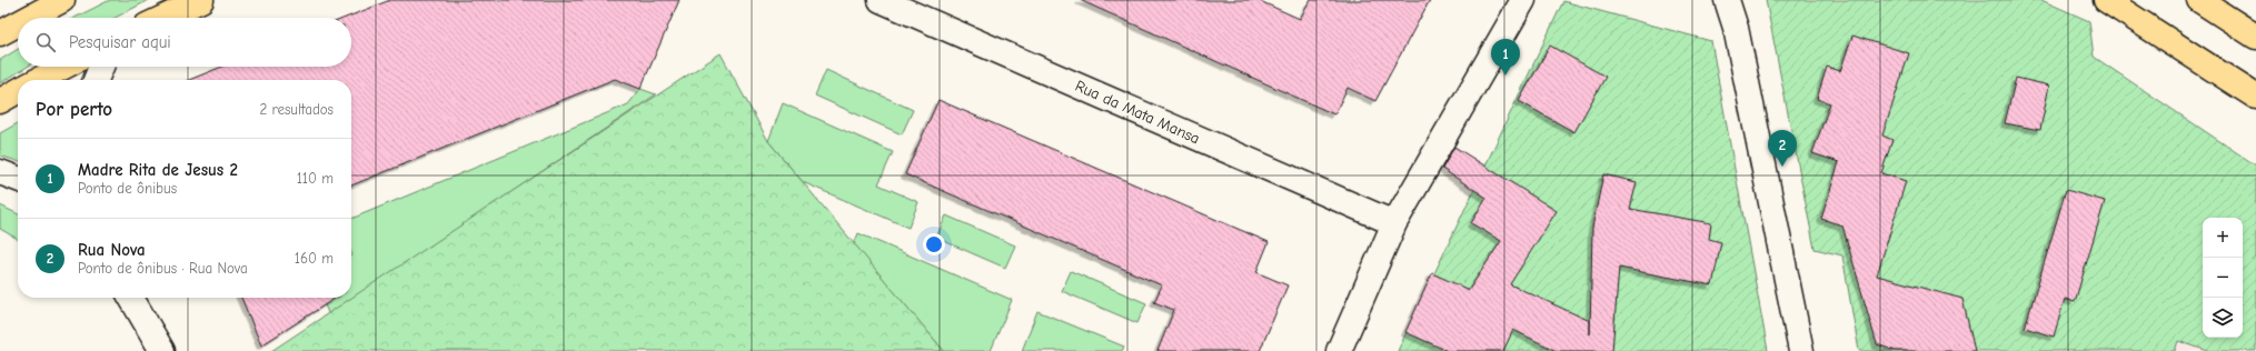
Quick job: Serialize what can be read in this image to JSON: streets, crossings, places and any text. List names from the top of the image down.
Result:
{
  "streets": {
    "street": ["Rua da Mata Mansa"]
  },
  "page": {
    "search": "Pesquisar aqui",
    "pins": ["1", "2"],
    "heading": ["Por perto", "2 resultados"],
    "list": [
      {
        "mark": "1",
        "name": "Madre Rita de Jesus 2",
        "note": "Ponto de ônibus",
        "value": "110 m"
      },
      {
        "mark": "2",
        "name": "Rua Nova",
        "note": "Ponto de ônibus · Rua Nova",
        "value": "160 m"
      }
    ],
    "map_buttons": ["+", "−"]
  }
}
